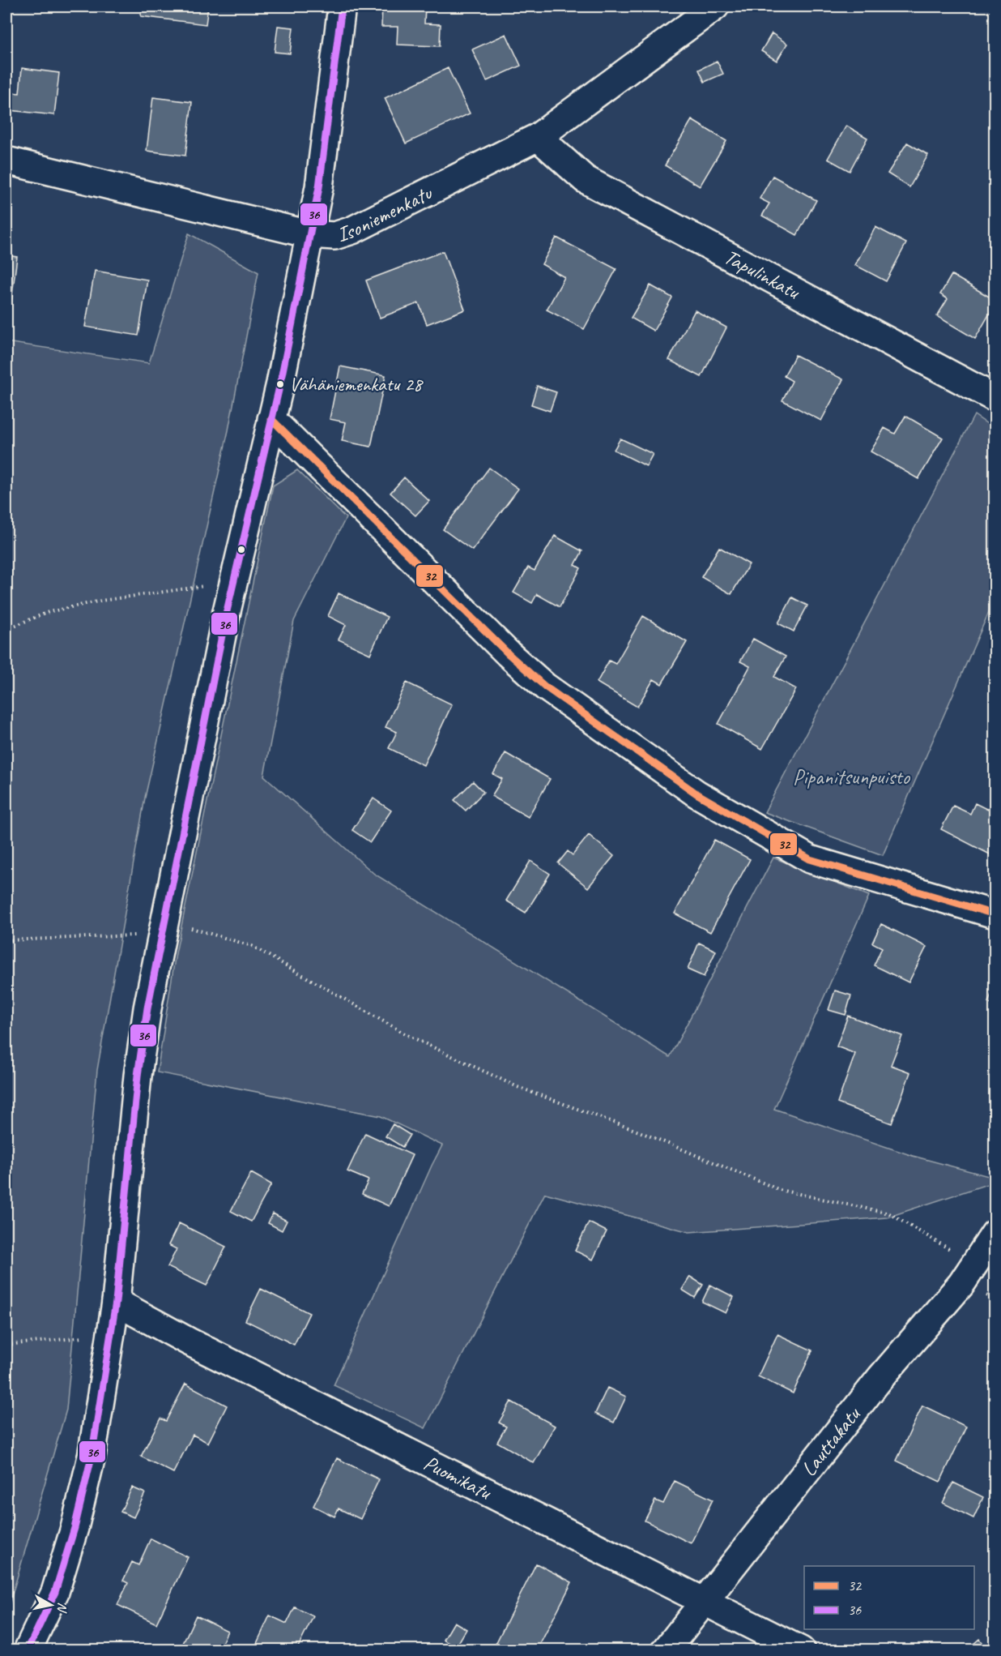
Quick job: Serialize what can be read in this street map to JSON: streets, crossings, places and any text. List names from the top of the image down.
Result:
{
  "streets": {
    "street": [
      "Isoniemenkatu",
      "Tapulinkatu",
      "Lauttakatu",
      "Puomikatu"
    ]
  },
  "crossings": [
    ["Isoniemenkatu", "Tapulinkatu"],
    ["Lauttakatu", "Puomikatu"]
  ],
  "parks": ["Pipanitsunpuisto"],
  "places": ["Vähäniemenkatu 28"],
  "lines": ["transit line 36", "transit line 32"],
  "legend": ["32", "36"],
  "north": "right"
}
